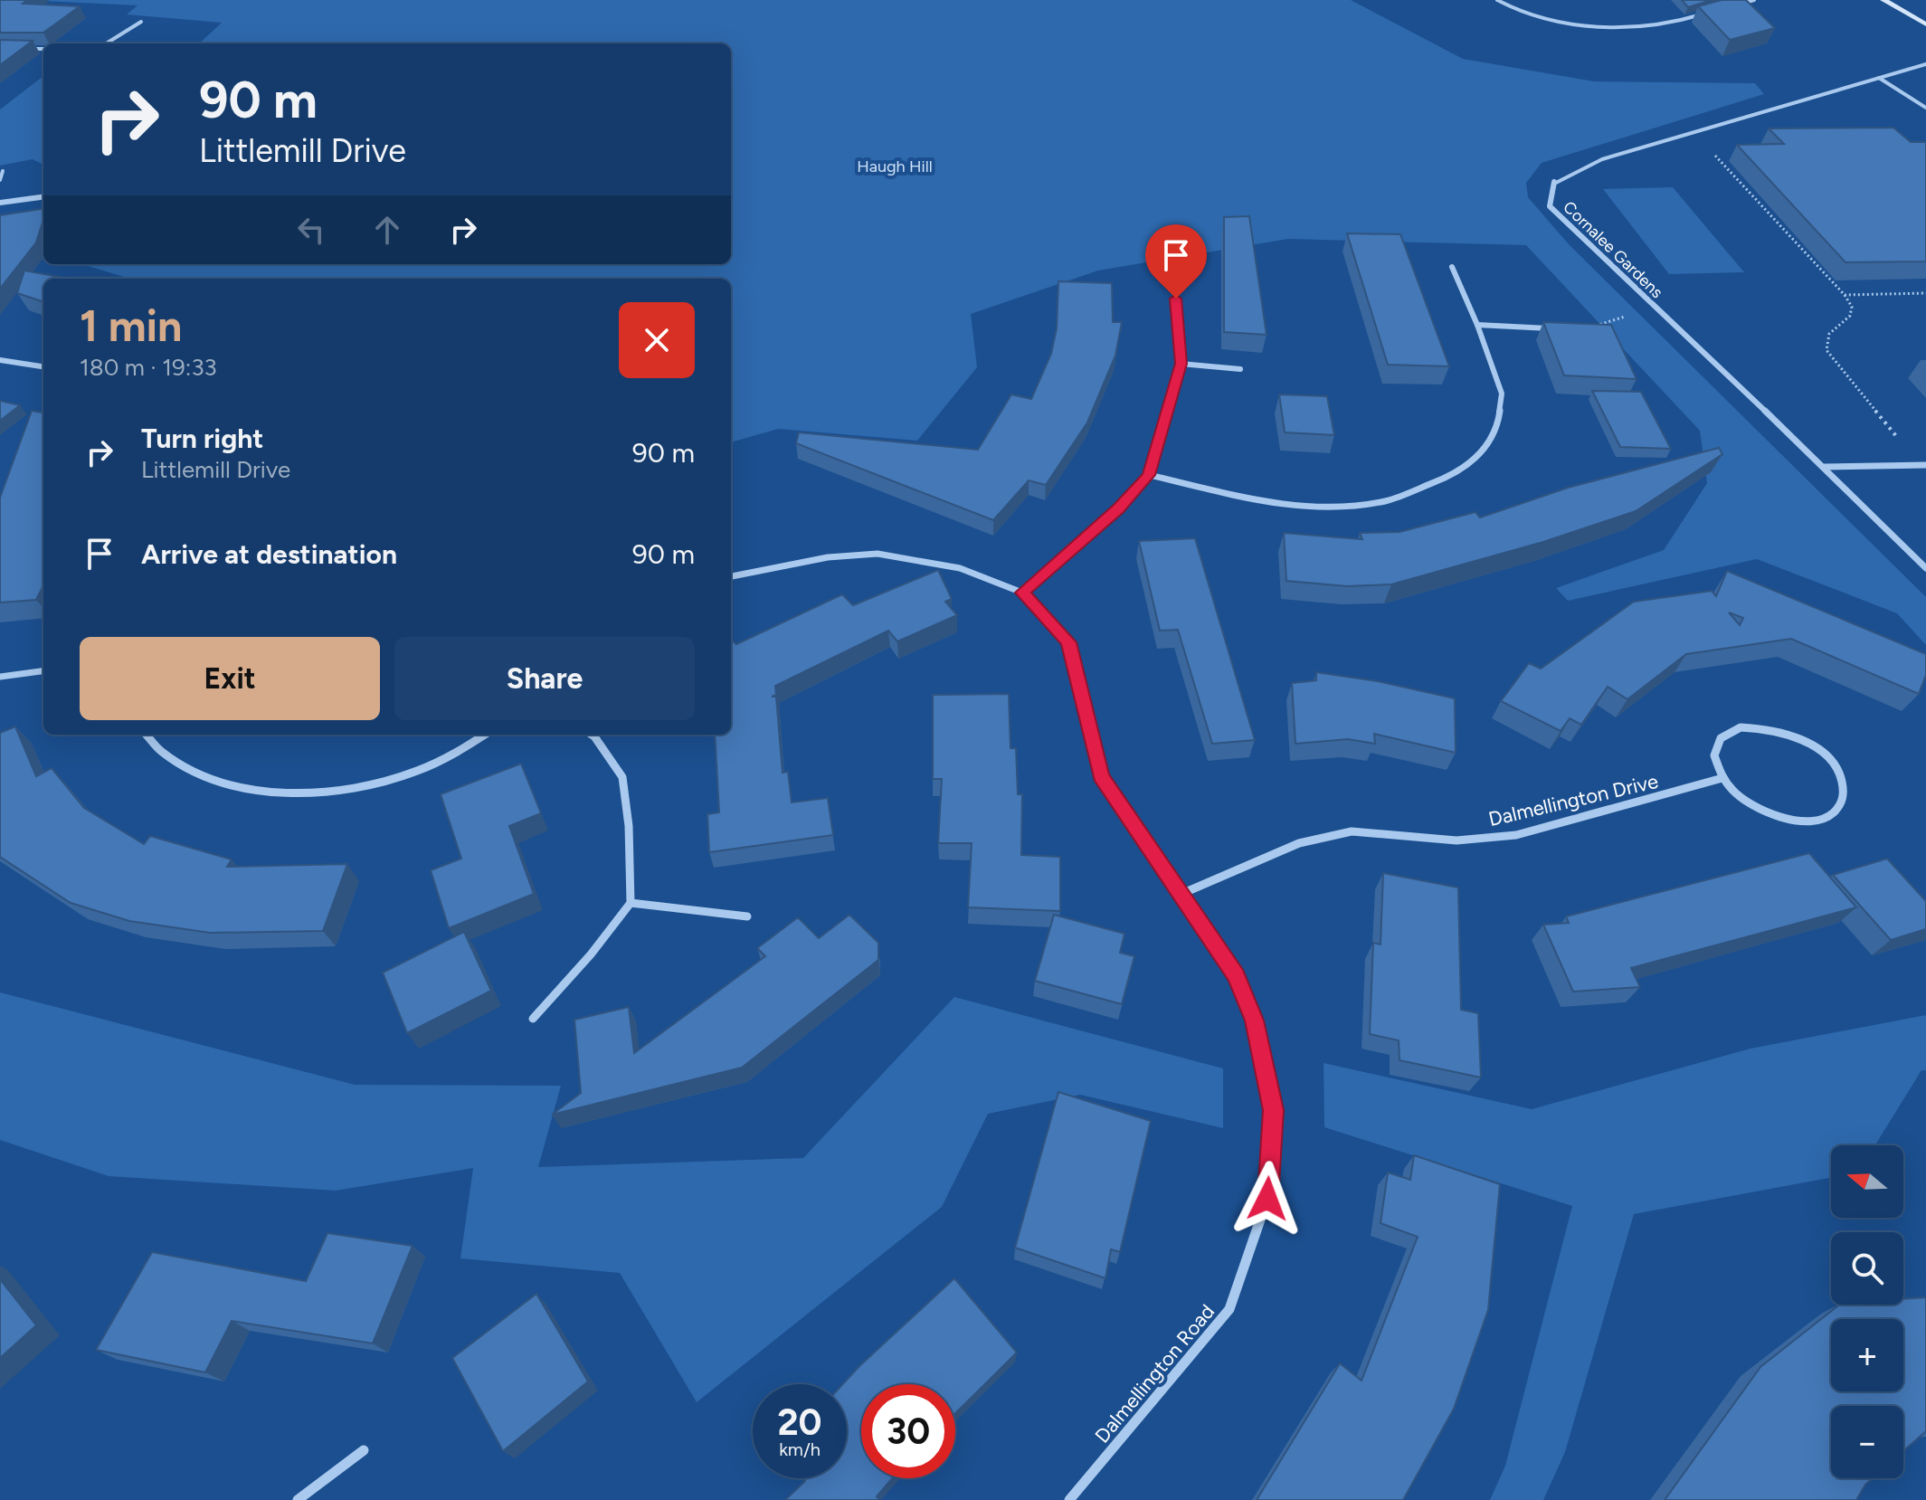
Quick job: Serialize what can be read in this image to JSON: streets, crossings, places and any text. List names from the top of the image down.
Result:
{
  "streets": {
    "street": ["Cornalee Gardens", "Dalmellington Drive", "Dalmellington Road"]
  },
  "crossings": [
    ["Dalmellington Drive", "Dalmellington Road"]
  ],
  "parks": ["Haugh Hill"],
  "north": "left",
  "page": {
    "turn": ["90 m", "Littlemill Drive"],
    "heading": ["1 min", "180 m · 19:33"],
    "list": [
      {
        "name": "Turn right",
        "note": "Littlemill Drive",
        "value": "90 m"
      },
      {
        "name": "Arrive at destination",
        "value": "90 m"
      }
    ],
    "buttons": ["Exit", "Share"],
    "map_buttons": ["+", "−"],
    "speed": "20 km/h",
    "limit": "30"
  }
}
